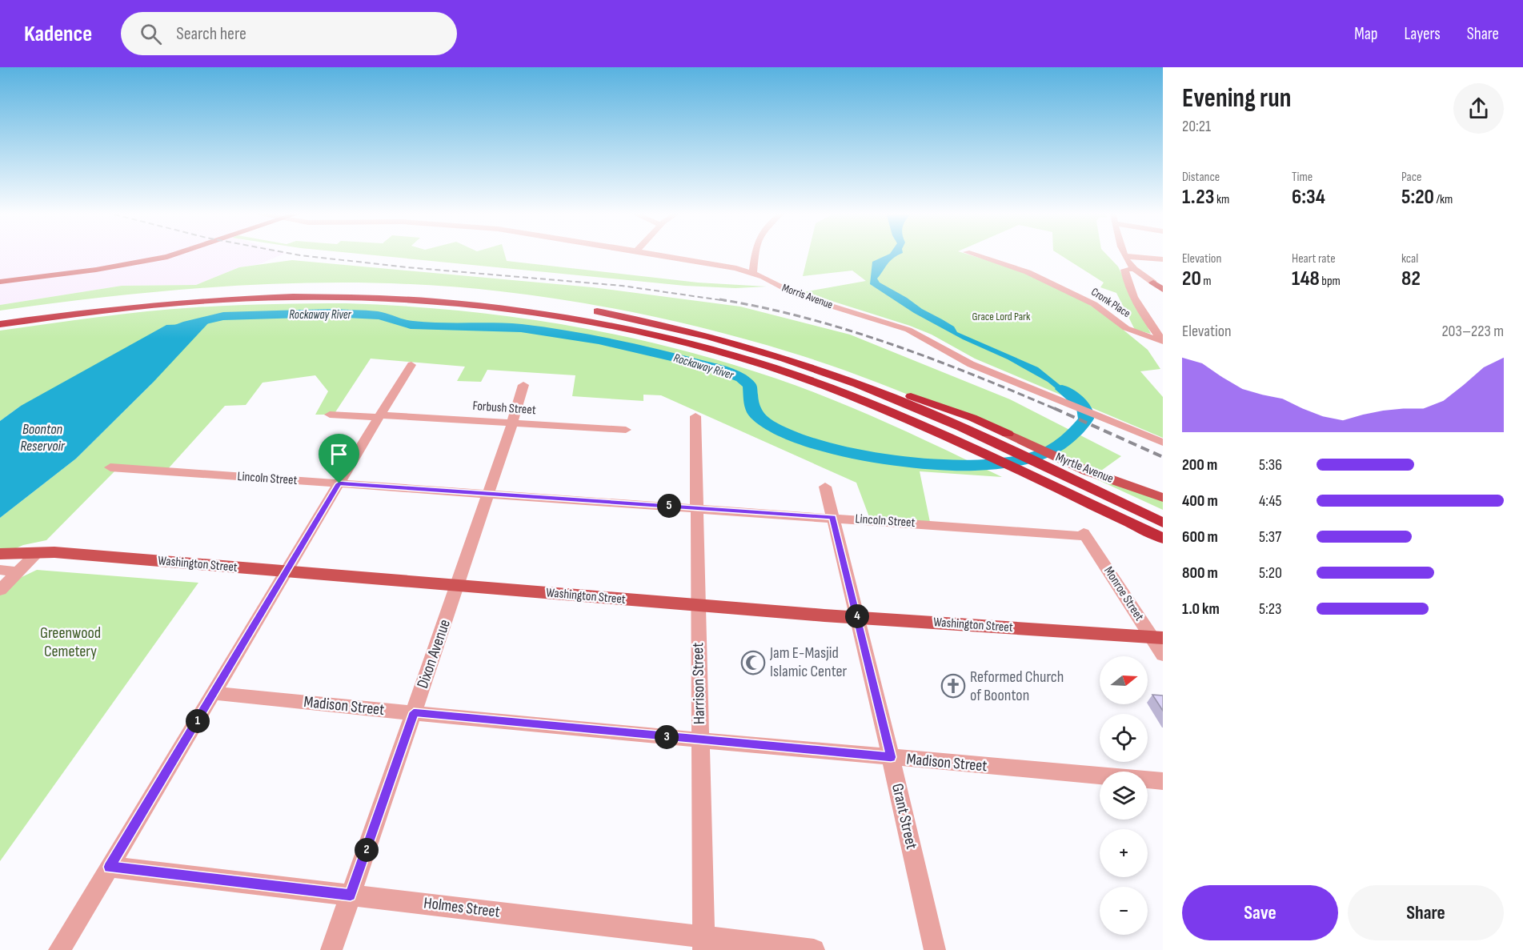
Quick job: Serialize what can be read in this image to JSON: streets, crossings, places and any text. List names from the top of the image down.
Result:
{
  "streets": {
    "main road": ["Myrtle Avenue", "Washington Street"],
    "street": [
      "Morris Avenue",
      "Cronk Place",
      "Forbush Street",
      "Lincoln Street",
      "Monroe Street",
      "Dixon Avenue",
      "Harrison Street",
      "Madison Street",
      "Grant Street",
      "Holmes Street"
    ]
  },
  "crossings": [
    ["Forbush Street", "Dixon Avenue"],
    ["Lincoln Street", "Monroe Street"],
    ["Lincoln Street", "Dixon Avenue"],
    ["Lincoln Street", "Harrison Street"],
    ["Lincoln Street", "Grant Street"],
    ["Washington Street", "Monroe Street"],
    ["Washington Street", "Dixon Avenue"],
    ["Washington Street", "Harrison Street"],
    ["Washington Street", "Grant Street"],
    ["Dixon Avenue", "Madison Street"],
    ["Dixon Avenue", "Holmes Street"],
    ["Harrison Street", "Madison Street"],
    ["Harrison Street", "Holmes Street"],
    ["Madison Street", "Grant Street"]
  ],
  "water": ["Rockaway River", "Boonton Reservoir"],
  "parks": ["Grace Lord Park", "Greenwood Cemetery"],
  "places": {
    "mosque": ["Jam E-Masjid Islamic Center"],
    "church": ["Reformed Church of Boonton"]
  },
  "north": "right",
  "page": {
    "header": "Kadence",
    "search": "Search here",
    "nav": ["Map", "Layers", "Share"],
    "heading": ["Evening run", "20:21"],
    "stats": [
      ["Distance", "1.23 km"],
      ["Time", "6:34"],
      ["Pace", "5:20 /km"],
      ["Elevation", "20 m"],
      ["Heart rate", "148 bpm"],
      ["kcal", "82"]
    ],
    "chart": ["Elevation", "203–223 m"],
    "list": [
      {
        "name": "200 m",
        "note": "5:36"
      },
      {
        "name": "400 m",
        "note": "4:45"
      },
      {
        "name": "600 m",
        "note": "5:37"
      },
      {
        "name": "800 m",
        "note": "5:20"
      },
      {
        "name": "1.0 km",
        "note": "5:23"
      }
    ],
    "pins": [
      "5",
      "4",
      "1",
      "3",
      "2"
    ],
    "map_buttons": ["+", "−"],
    "buttons": ["Save", "Share"]
  }
}
